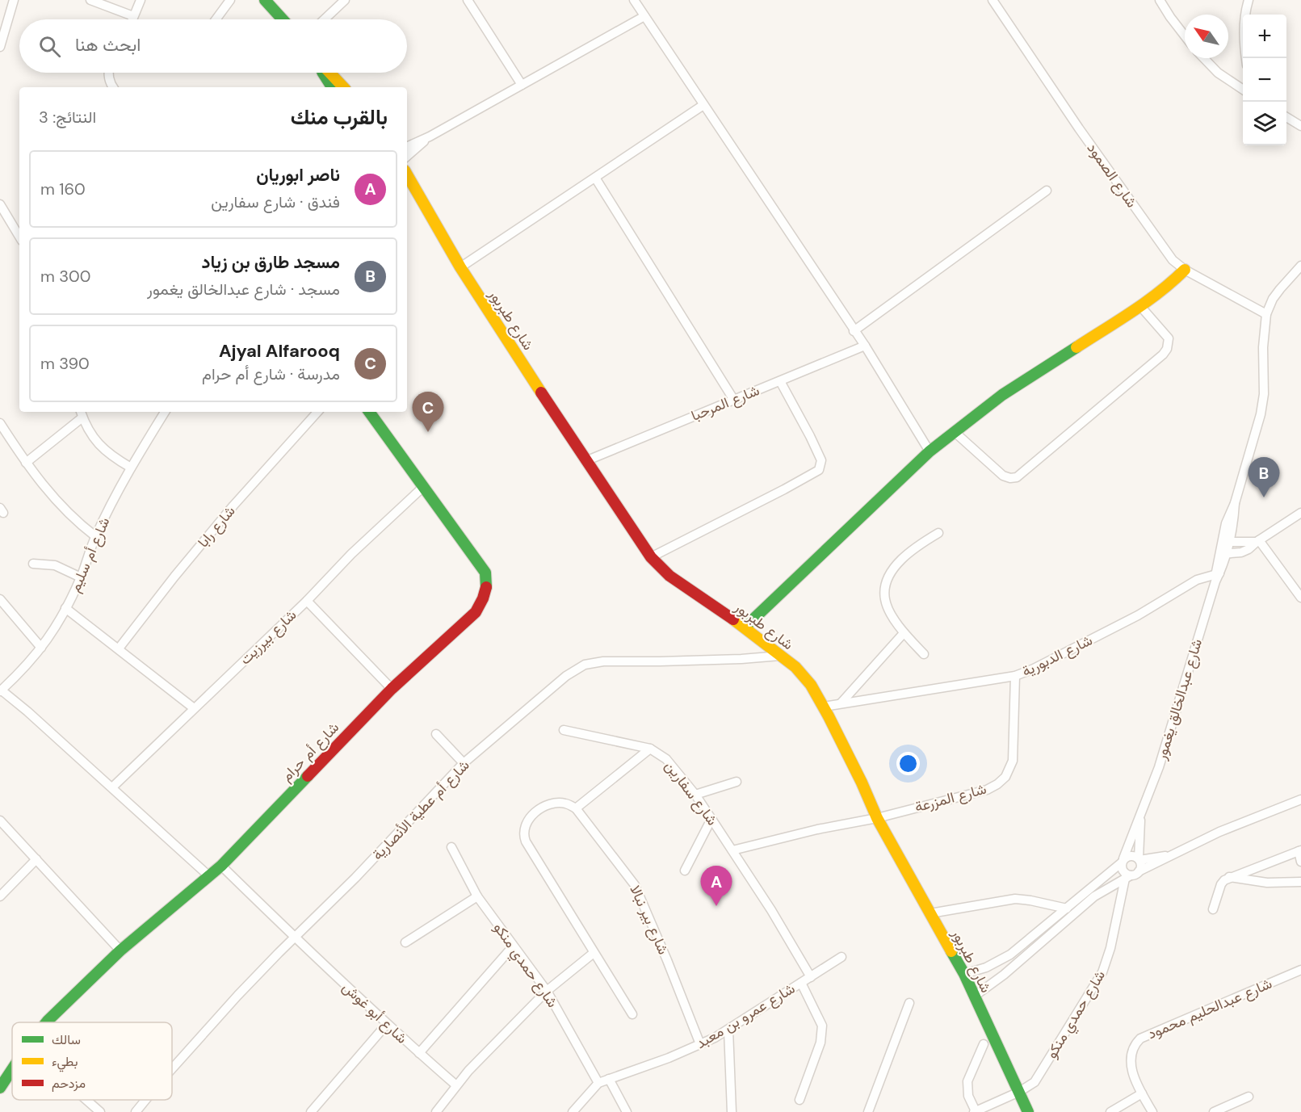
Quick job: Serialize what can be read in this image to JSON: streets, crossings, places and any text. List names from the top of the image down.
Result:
{
  "streets": {
    "street": [
      "شارع الصمود",
      "شارع طبربور",
      "شارع المرحبا",
      "شارع رابا",
      "شارع أم سليم",
      "شارع بيرزيت",
      "شارع الدبورية",
      "شارع عبدالخالق يغمور",
      "شارع أم حرام",
      "شارع سفارين",
      "شارع المزرعة",
      "شارع أم عطية الأنصارية",
      "شارع بير نبالا",
      "شارع حمدي منكو",
      "شارع عبدالحليم محمود",
      "شارع أبو غوش",
      "شارع عمرو بن معبد"
    ]
  },
  "crossings": [
    ["شارع الصمود", "شارع عبدالخالق يغمور"],
    ["شارع طبربور", "شارع المرحبا"],
    ["شارع طبربور", "شارع الدبورية"],
    ["شارع طبربور", "شارع المزرعة"],
    ["شارع طبربور", "شارع أم عطية الأنصارية"],
    ["شارع طبربور", "شارع حمدي منكو"],
    ["شارع بيرزيت", "شارع أم حرام"],
    ["شارع الدبورية", "شارع عبدالخالق يغمور"],
    ["شارع الدبورية", "شارع المزرعة"],
    ["شارع عبدالخالق يغمور", "شارع حمدي منكو"],
    ["شارع أم حرام", "شارع أبو غوش"],
    ["شارع سفارين", "شارع المزرعة"],
    ["شارع سفارين", "شارع عمرو بن معبد"],
    ["شارع أم عطية الأنصارية", "شارع أبو غوش"],
    ["شارع بير نبالا", "شارع عمرو بن معبد"],
    ["شارع حمدي منكو", "شارع عمرو بن معبد"]
  ],
  "legend": ["سالك", "بطيء", "مزدحم"],
  "north": "top left",
  "page": {
    "map_buttons": ["+", "−"],
    "search": "ابحث هنا",
    "heading": ["بالقرب منك", "النتائج: 3"],
    "list": [
      {
        "mark": "A",
        "name": "ناصر ابوريان",
        "note": "فندق · شارع سفارين",
        "value": "160 m"
      },
      {
        "mark": "B",
        "name": "مسجد طارق بن زياد",
        "note": "مسجد · شارع عبدالخالق يغمور",
        "value": "300 m"
      },
      {
        "mark": "C",
        "name": "Ajyal Alfarooq",
        "note": "مدرسة · شارع أم حرام",
        "value": "390 m"
      }
    ],
    "pins": ["C", "B", "A"]
  }
}
